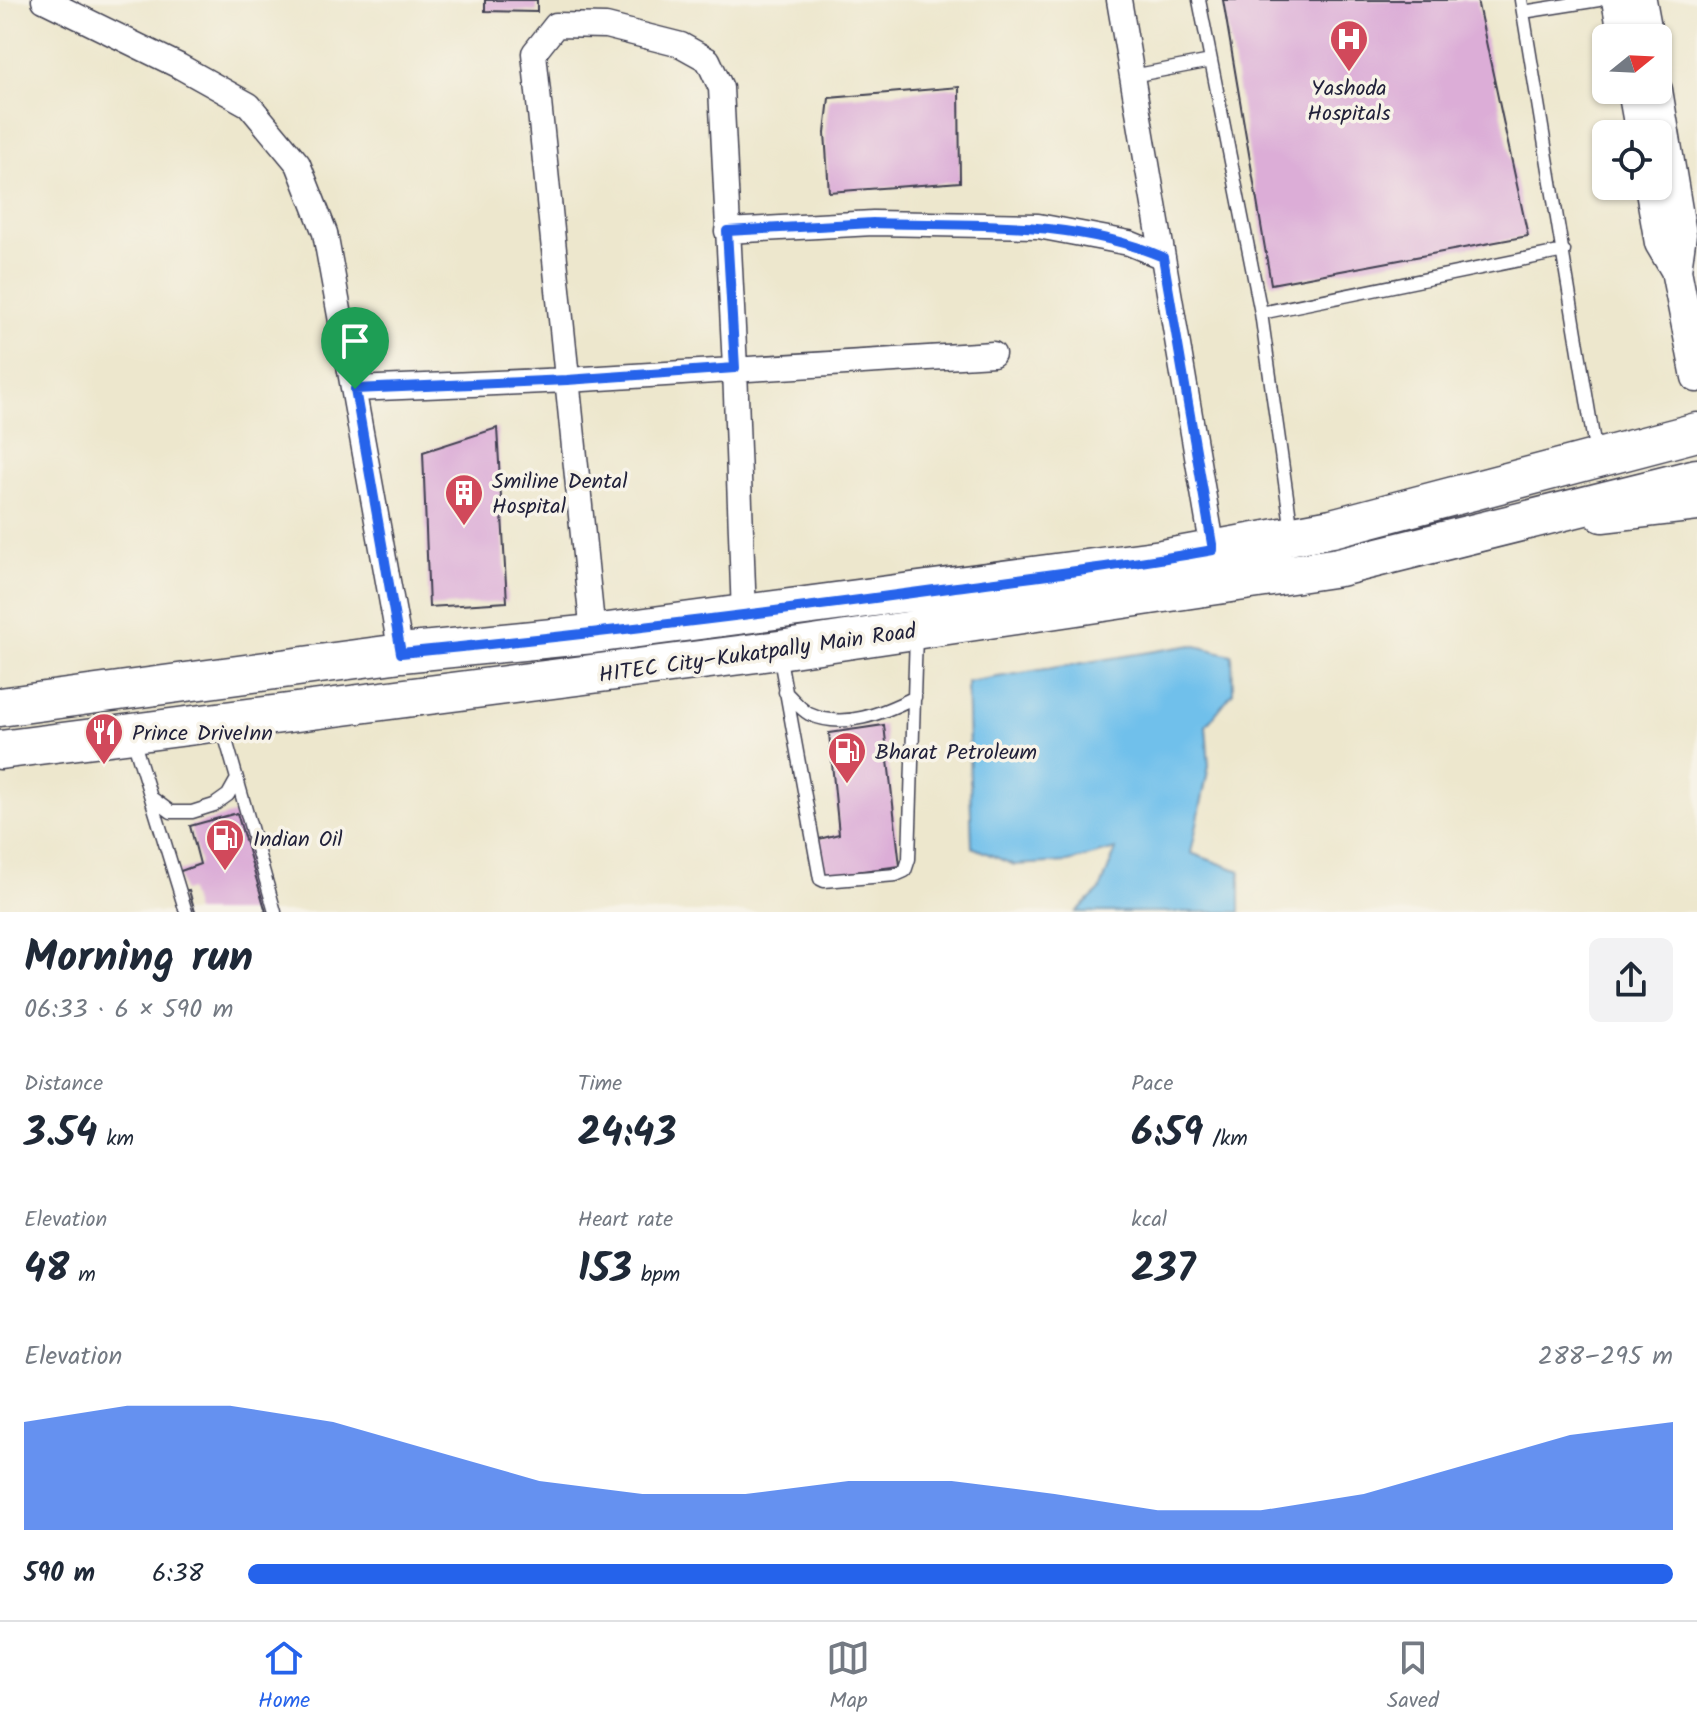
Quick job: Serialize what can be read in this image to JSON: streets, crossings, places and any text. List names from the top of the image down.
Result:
{
  "streets": {
    "main road": ["HITEC City–Kukatpally Main Road"]
  },
  "places": {
    "hospital": ["Yashoda Hospitals"],
    "building": ["Smiline Dental Hospital"],
    "restaurant": ["Prince DriveInn"],
    "fuel station": ["Bharat Petroleum", "Indian Oil"]
  },
  "north": "right",
  "page": {
    "heading": ["Morning run", "06:33 · 6 × 590 m"],
    "stats": [
      ["Distance", "3.54 km"],
      ["Time", "24:43"],
      ["Pace", "6:59 /km"],
      ["Elevation", "48 m"],
      ["Heart rate", "153 bpm"],
      ["kcal", "237"]
    ],
    "chart": ["Elevation", "288–295 m"],
    "list": [
      {
        "name": "590 m",
        "note": "6:38"
      }
    ],
    "tabs": ["Home", "Map", "Saved"]
  }
}
